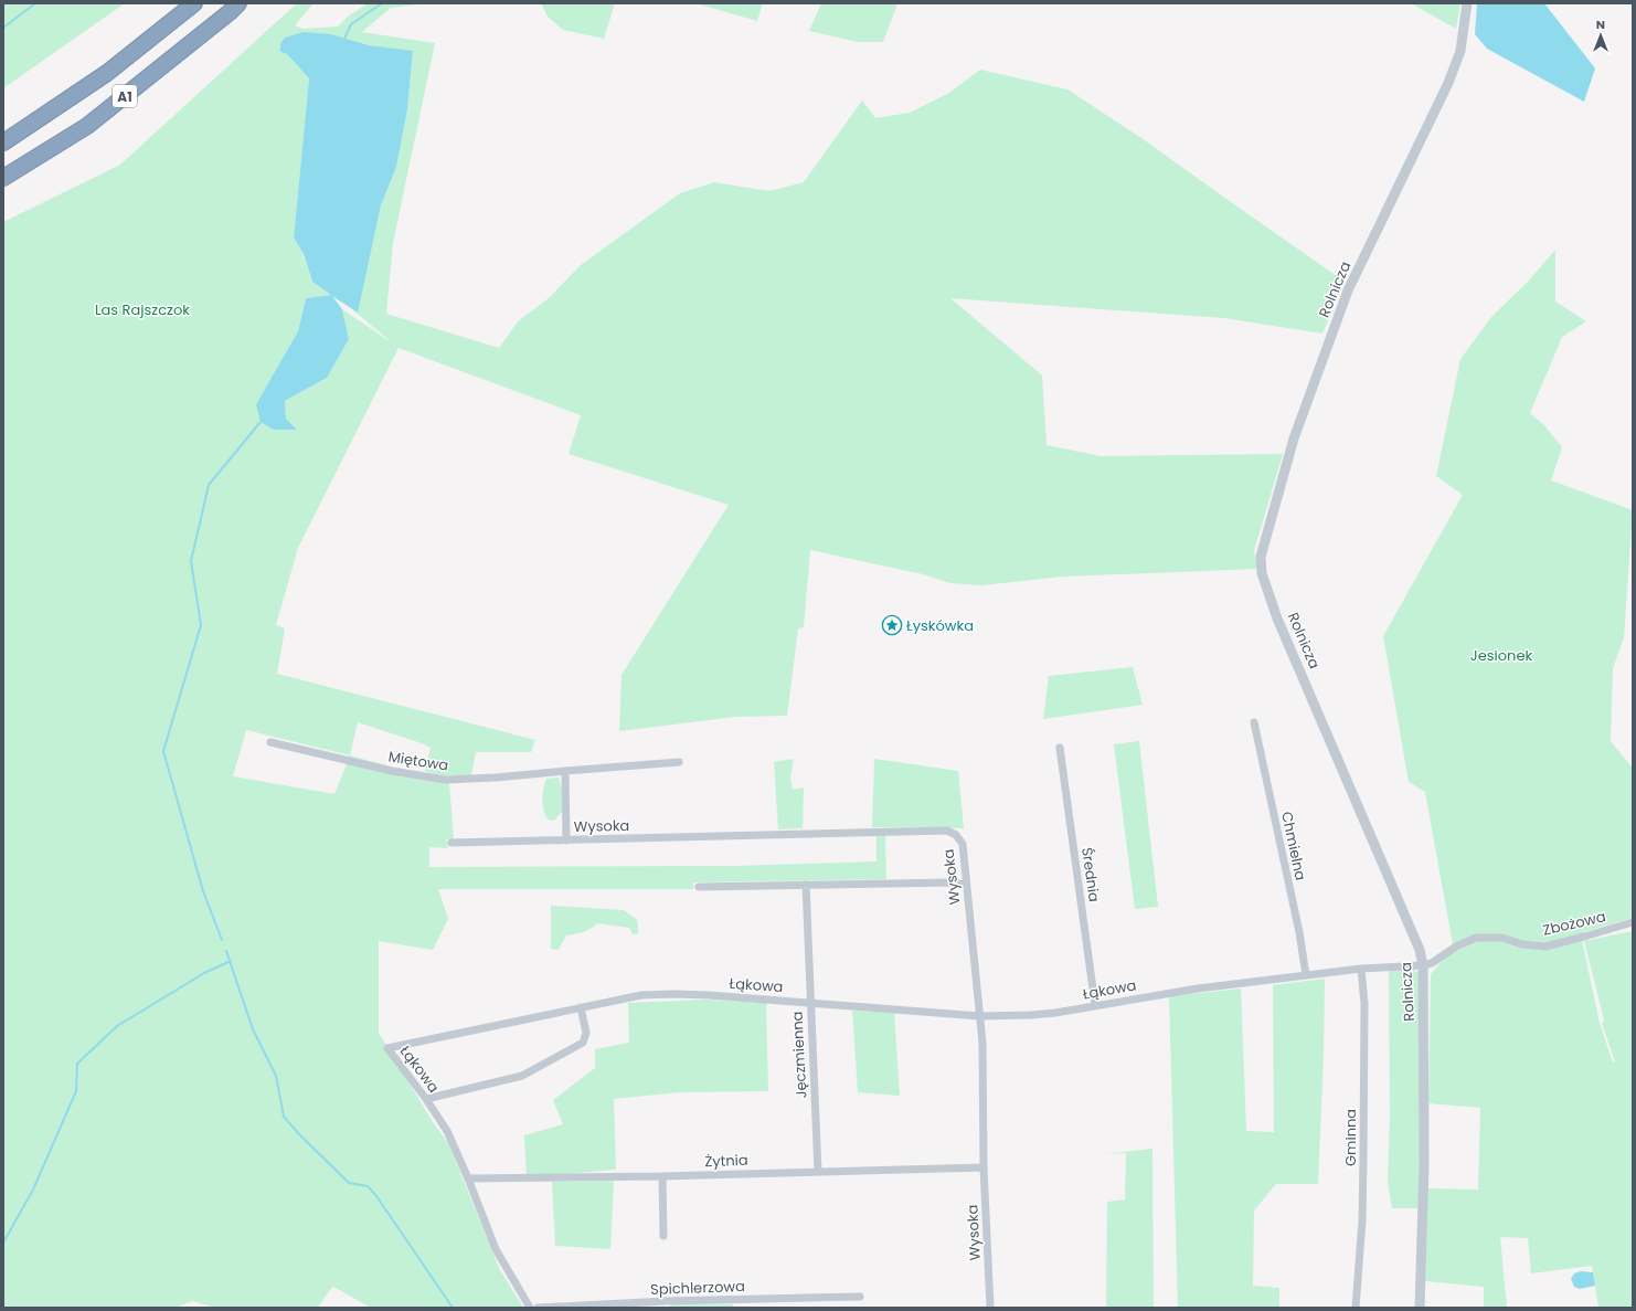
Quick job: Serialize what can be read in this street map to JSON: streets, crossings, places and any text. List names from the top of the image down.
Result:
{
  "streets": {
    "highway": ["A1"],
    "street": [
      "Rolnicza",
      "Miętowa",
      "Wysoka",
      "Chmielna",
      "Średnia",
      "Zbożowa",
      "Łąkowa",
      "Jęczmienna",
      "Gminna",
      "Żytnia",
      "Spichlerzowa"
    ]
  },
  "crossings": [
    ["Rolnicza", "Zbożowa"],
    ["Rolnicza", "Łąkowa"],
    ["Miętowa", "Wysoka"],
    ["Wysoka", "Łąkowa"],
    ["Wysoka", "Żytnia"],
    ["Chmielna", "Łąkowa"],
    ["Średnia", "Łąkowa"],
    ["Zbożowa", "Łąkowa"],
    ["Łąkowa", "Jęczmienna"],
    ["Łąkowa", "Gminna"],
    ["Łąkowa", "Żytnia"],
    ["Jęczmienna", "Żytnia"]
  ],
  "parks": ["Las Rajszczok", "Jesionek"],
  "places": {
    "place": ["Łyskówka"]
  },
  "north": "top"
}
